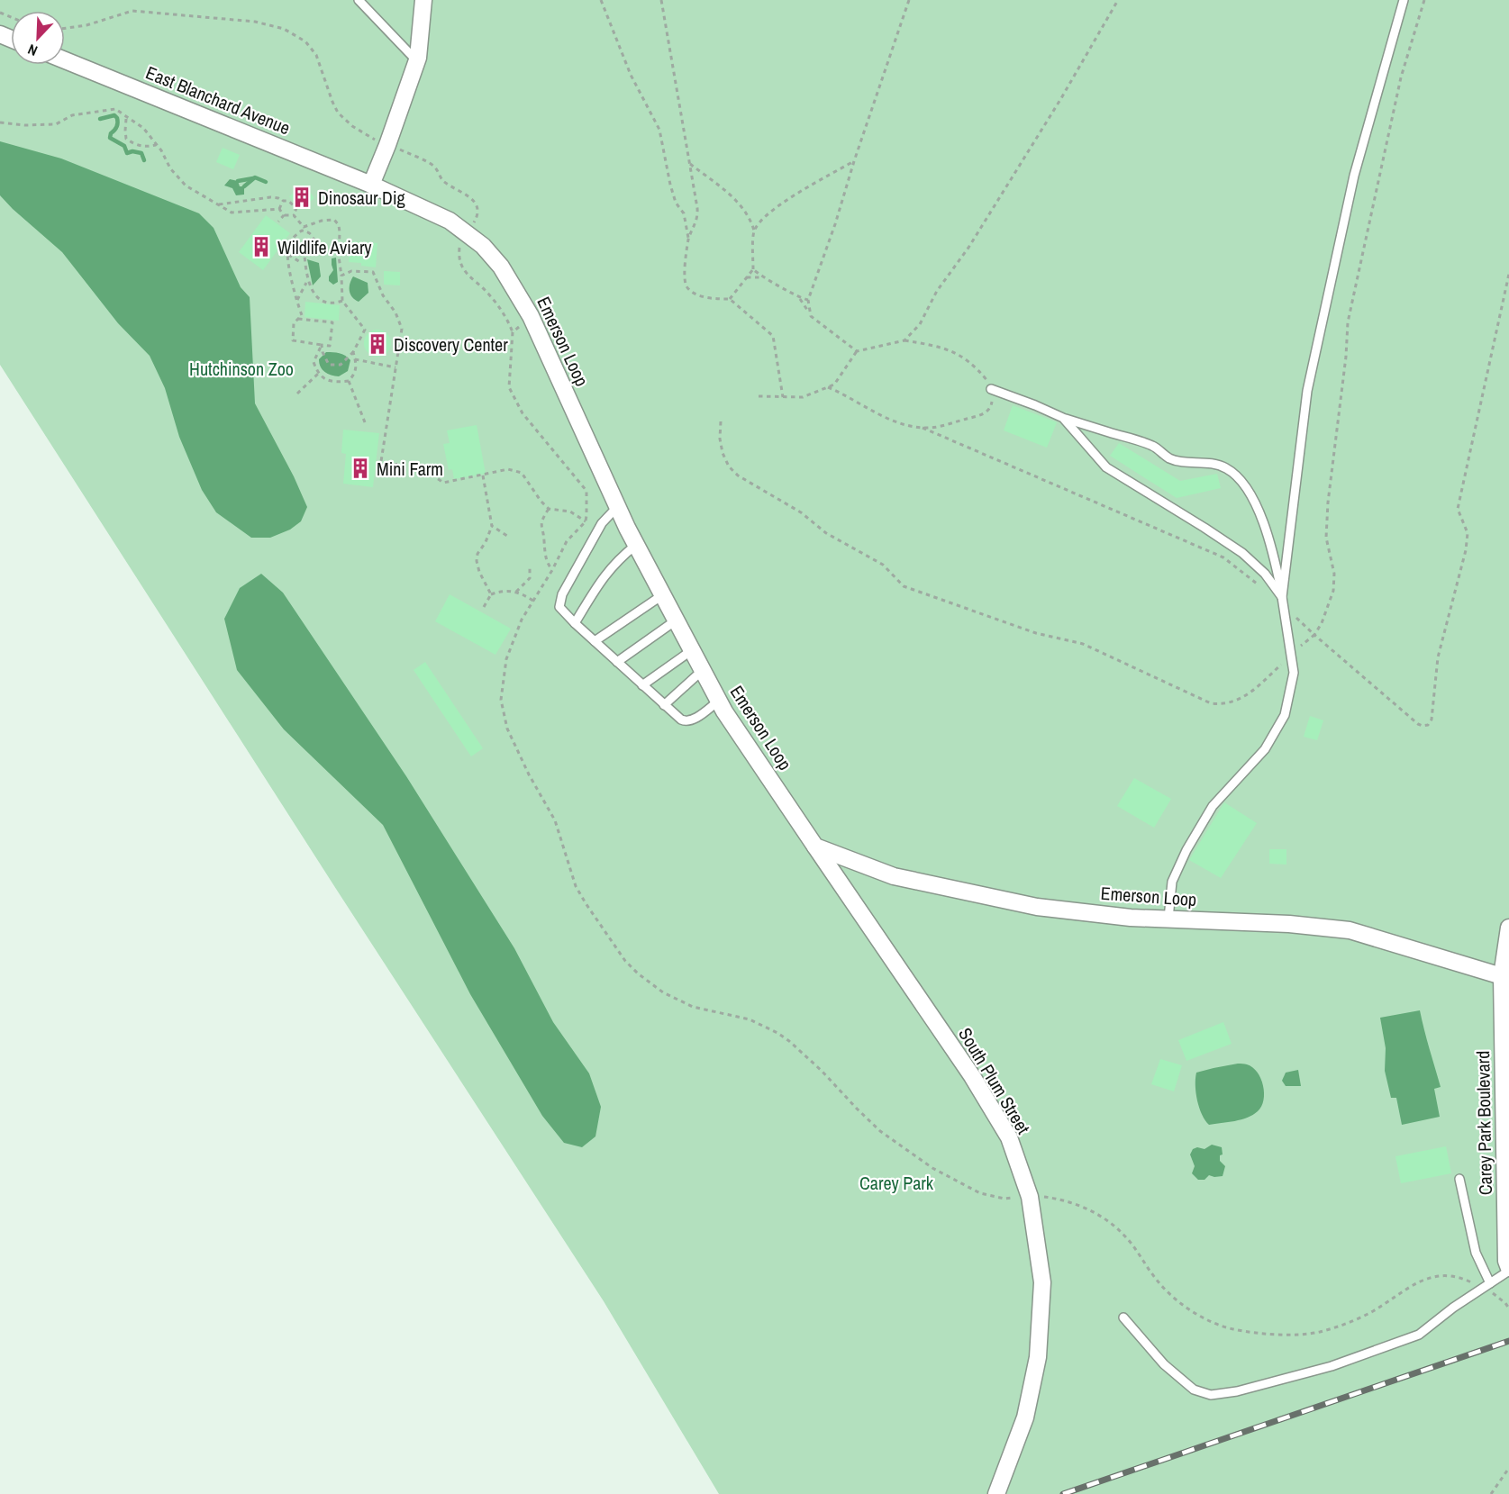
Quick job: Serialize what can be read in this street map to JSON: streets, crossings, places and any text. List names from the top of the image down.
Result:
{
  "streets": {
    "street": [
      "East Blanchard Avenue",
      "Emerson Loop",
      "South Plum Street",
      "Carey Park Boulevard"
    ]
  },
  "crossings": [
    ["East Blanchard Avenue", "Emerson Loop"],
    ["Emerson Loop", "South Plum Street"],
    ["Emerson Loop", "Carey Park Boulevard"]
  ],
  "parks": ["Hutchinson Zoo", "Carey Park"],
  "places": {
    "building": [
      "Dinosaur Dig",
      "Wildlife Aviary",
      "Discovery Center",
      "Mini Farm"
    ]
  },
  "north": "bottom left"
}
